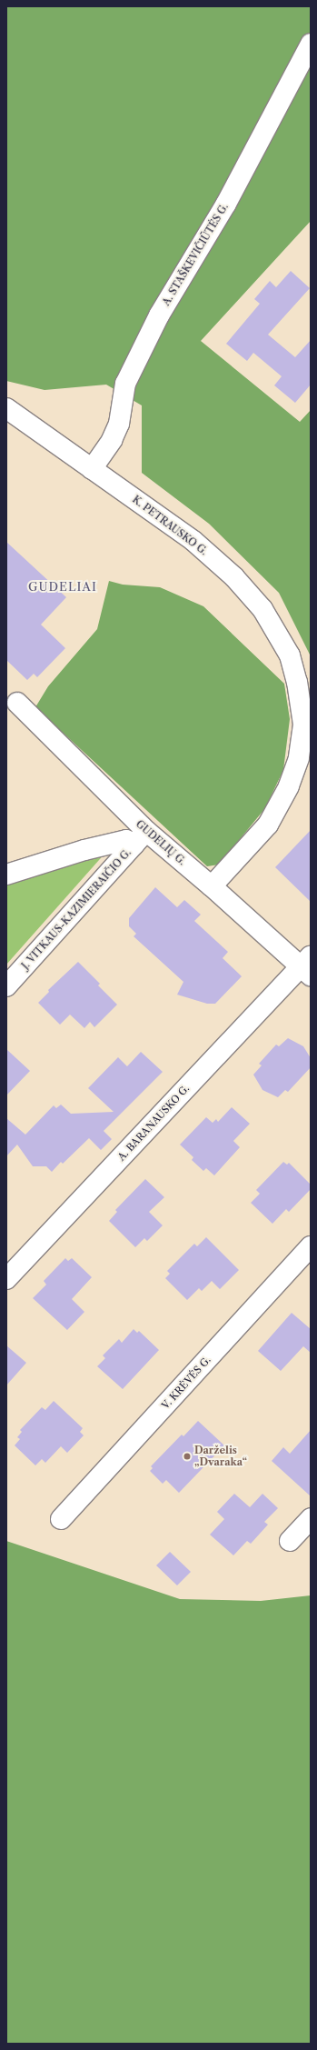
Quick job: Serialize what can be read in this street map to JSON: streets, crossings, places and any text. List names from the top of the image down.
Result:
{
  "streets": {
    "street": [
      "A. STAŠKEVIČIŪTĖS G.",
      "K. PETRAUSKO G.",
      "GUDELIŲ G.",
      "J. VITKAUS-KAZIMIERAIČIO G.",
      "A. BARANAUSKO G.",
      "V. KRĖVĖS G."
    ]
  },
  "crossings": [
    ["A. STAŠKEVIČIŪTĖS G.", "K. PETRAUSKO G."],
    ["K. PETRAUSKO G.", "GUDELIŲ G."],
    ["GUDELIŲ G.", "J. VITKAUS-KAZIMIERAIČIO G."],
    ["GUDELIŲ G.", "A. BARANAUSKO G."]
  ],
  "districts": ["GUDELIAI"],
  "places": ["Darželis „Dvaraka“"]
}
